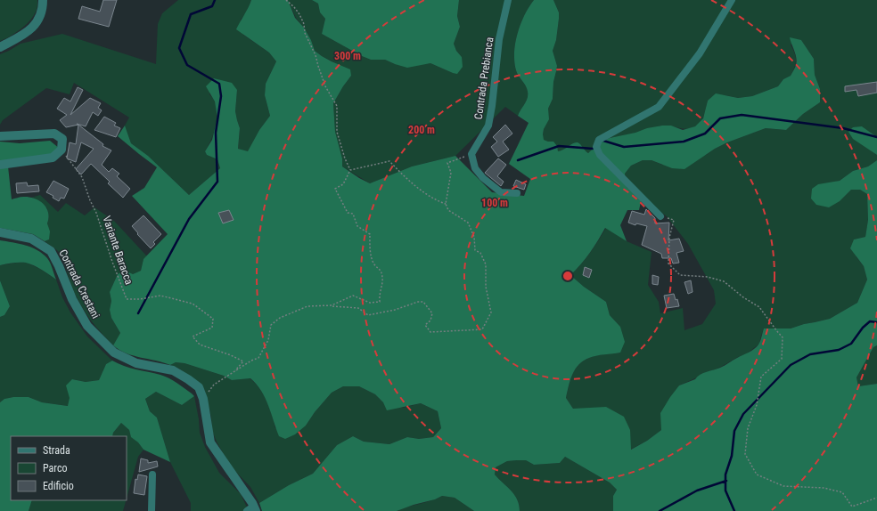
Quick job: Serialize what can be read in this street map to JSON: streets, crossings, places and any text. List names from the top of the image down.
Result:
{
  "streets": {
    "street": ["Contrada Prebianca", "Contrada Crestani"],
    "path": ["Variante Baracca"]
  },
  "legend": ["Strada", "Parco", "Edificio"],
  "rings": ["300 m", "200 m", "100 m"]
}
